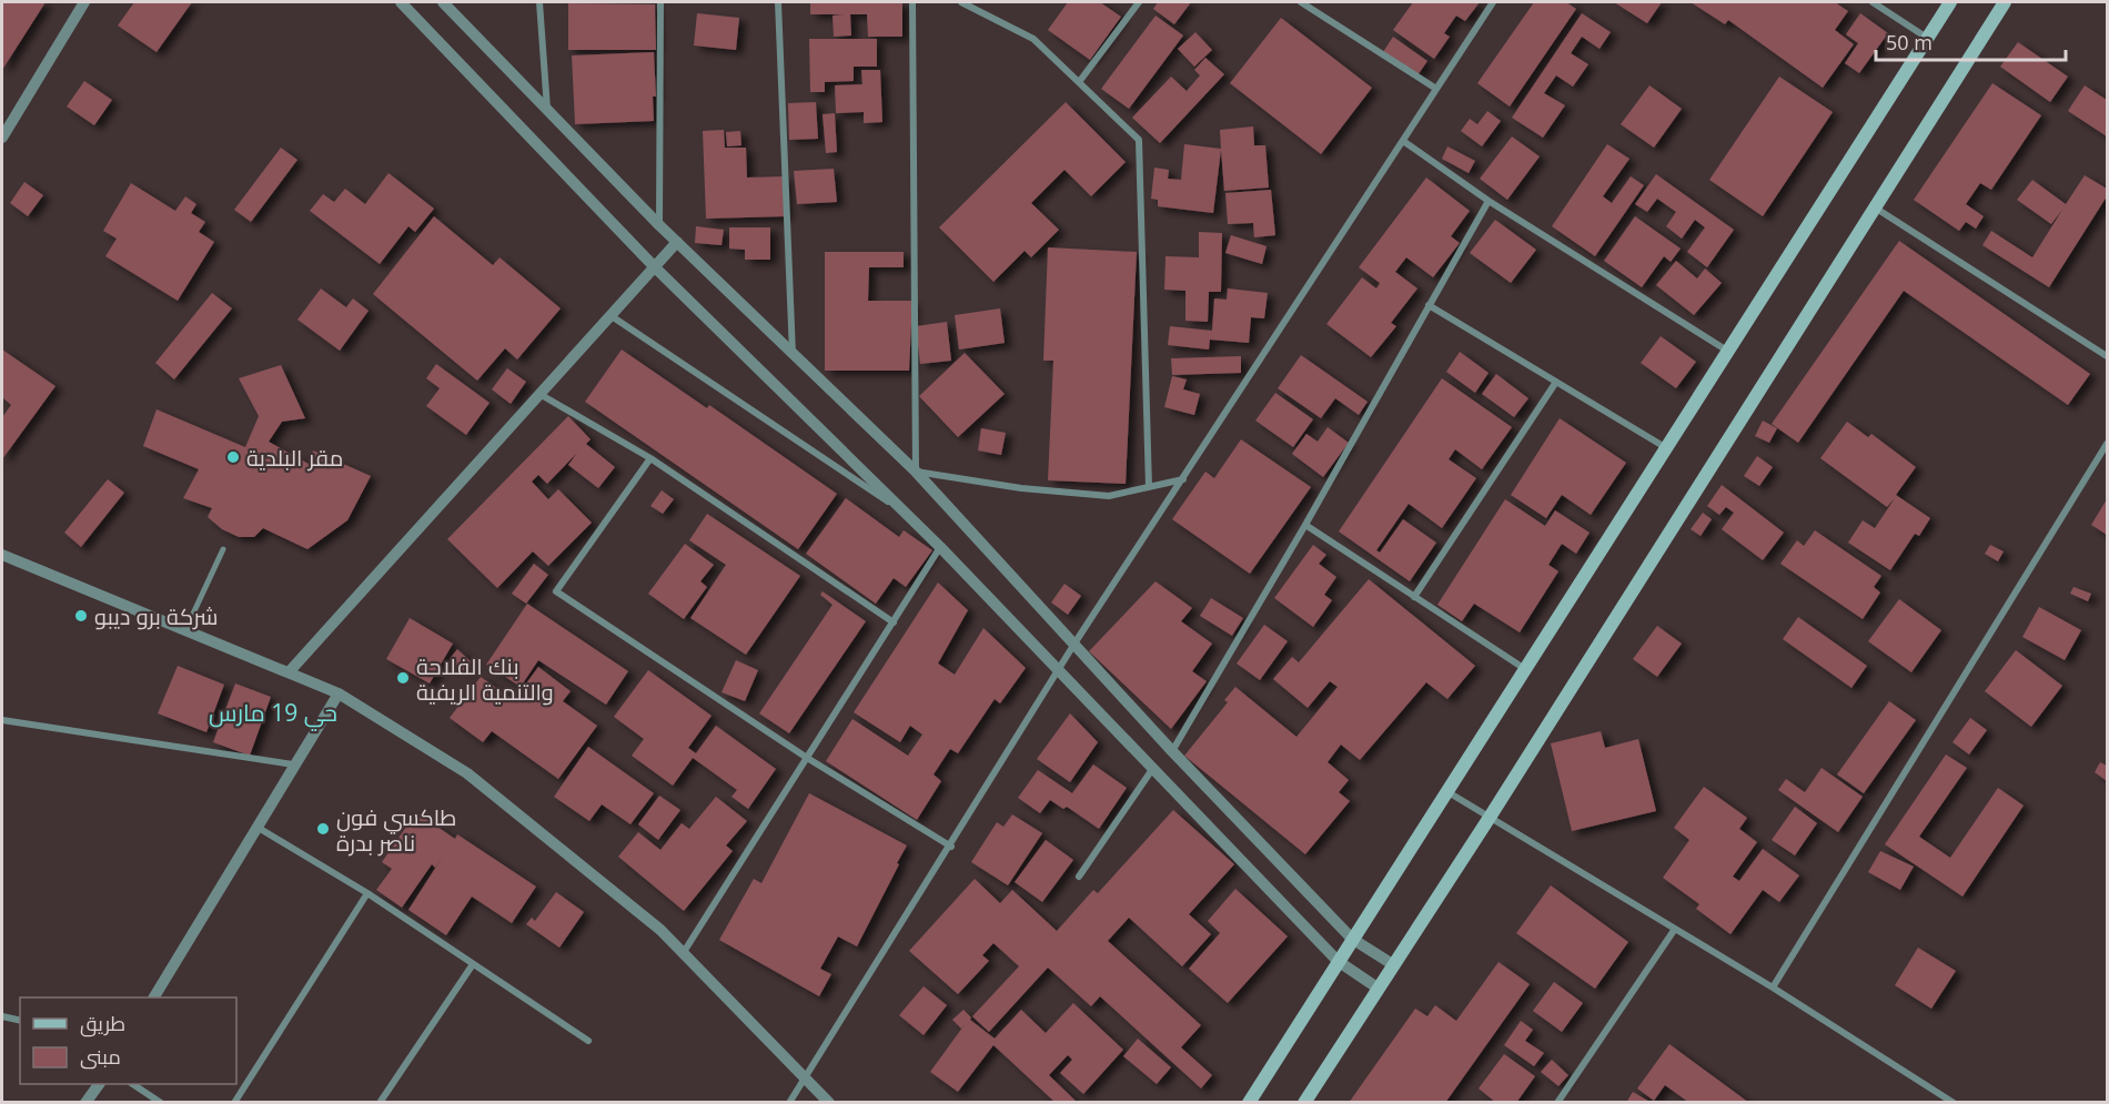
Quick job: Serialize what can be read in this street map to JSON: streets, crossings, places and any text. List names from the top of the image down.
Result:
{
  "districts": ["حي 19 مارس"],
  "places": [
    "مقر البلدية",
    "شركة برو ديبو",
    "بنك الفلاحة والتنمية الريفية",
    "طاكسي فون ناصر بدرة"
  ],
  "legend": ["طريق", "مبنى"],
  "scale_bar": "50 m"
}
